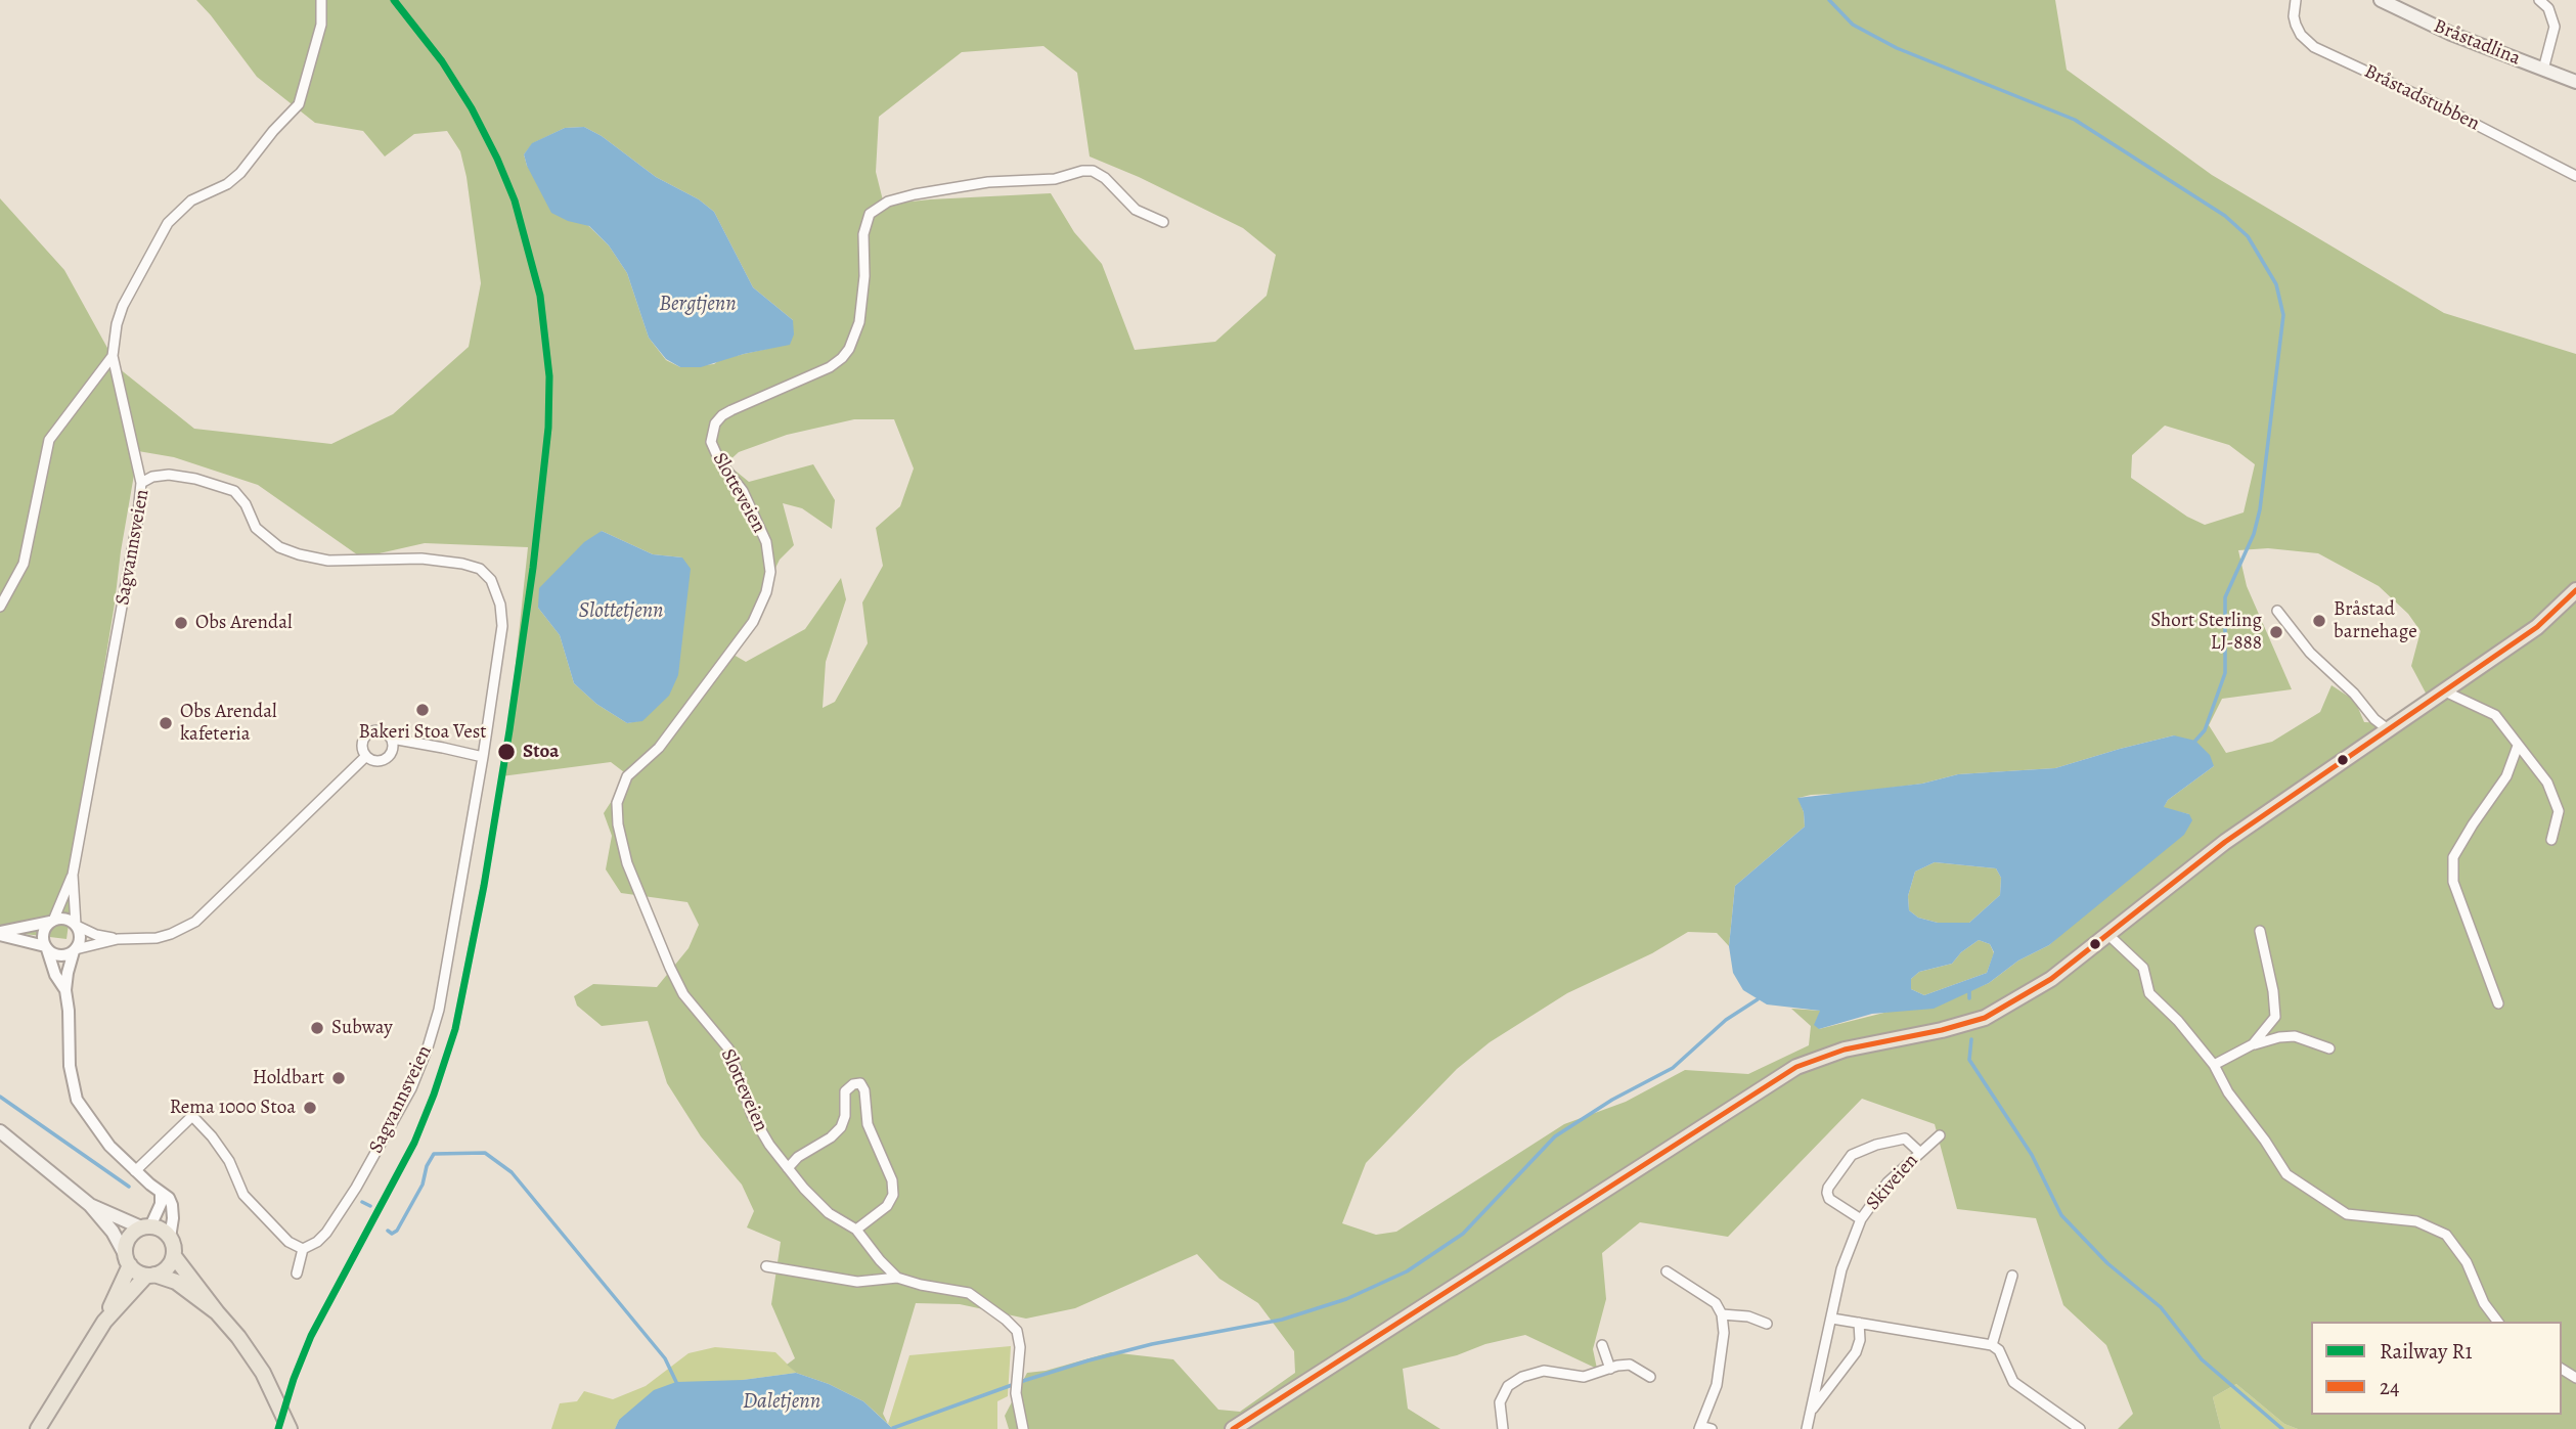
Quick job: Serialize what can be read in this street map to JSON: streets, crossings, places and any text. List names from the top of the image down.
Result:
{
  "streets": {
    "main road": ["Bråstadlina"],
    "street": [
      "Bråstadstubben",
      "Slotteveien",
      "Sagvannsveien",
      "Skiveien"
    ]
  },
  "water": ["Bergtjenn", "Slottetjenn", "Daletjenn"],
  "places": [
    "Bråstad barnehage",
    "Obs Arendal",
    "Short Sterling LJ-888",
    "Bakeri Stoa Vest",
    "Obs Arendal kafeteria",
    "Stoa",
    "Subway",
    "Holdbart",
    "Rema 1000 Stoa"
  ],
  "lines": ["rail line R1", "transit line 24"],
  "legend": ["Railway R1", "24"]
}
